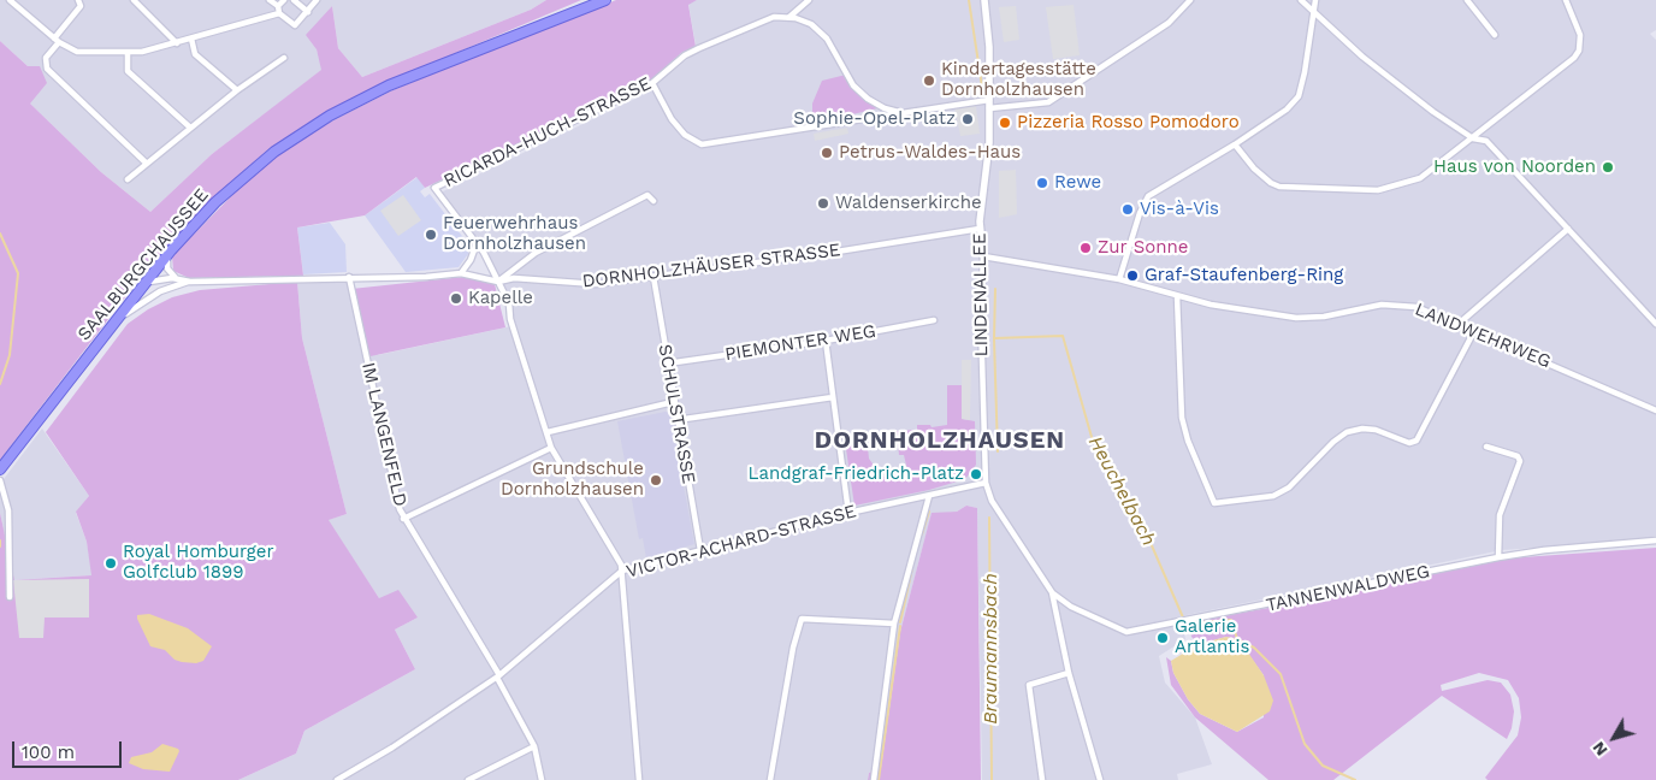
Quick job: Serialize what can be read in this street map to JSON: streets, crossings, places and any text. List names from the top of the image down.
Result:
{
  "streets": {
    "main road": ["SAALBURGCHAUSSEE"],
    "street": [
      "RICARDA-HUCH-STRASSE",
      "DORNHOLZHÄUSER STRASSE",
      "LINDENALLEE",
      "LANDWEHRWEG",
      "PIEMONTER WEG",
      "SCHULSTRASSE",
      "IM LANGENFELD",
      "VICTOR-ACHARD-STRASSE",
      "TANNENWALDWEG"
    ]
  },
  "crossings": [
    ["SAALBURGCHAUSSEE", "DORNHOLZHÄUSER STRASSE"],
    ["DORNHOLZHÄUSER STRASSE", "LINDENALLEE"],
    ["DORNHOLZHÄUSER STRASSE", "SCHULSTRASSE"],
    ["DORNHOLZHÄUSER STRASSE", "IM LANGENFELD"],
    ["LINDENALLEE", "LANDWEHRWEG"],
    ["LINDENALLEE", "VICTOR-ACHARD-STRASSE"],
    ["LINDENALLEE", "TANNENWALDWEG"],
    ["PIEMONTER WEG", "SCHULSTRASSE"],
    ["SCHULSTRASSE", "VICTOR-ACHARD-STRASSE"],
    ["IM LANGENFELD", "VICTOR-ACHARD-STRASSE"]
  ],
  "districts": ["DORNHOLZHAUSEN"],
  "water": ["Heuchelbach", "Braumannsbach"],
  "places": [
    "Kindertagesstätte Dornholzhausen",
    "Sophie-Opel-Platz",
    "Pizzeria Rosso Pomodoro",
    "Petrus-Waldes-Haus",
    "Haus von Noorden",
    "Rewe",
    "Waldenserkirche",
    "Vis-à-Vis",
    "Feuerwehrhaus Dornholzhausen",
    "Zur Sonne",
    "Graf-Staufenberg-Ring",
    "Kapelle",
    "Landgraf-Friedrich-Platz",
    "Grundschule Dornholzhausen",
    "Royal Homburger Golfclub 1899",
    "Galerie Artlantis"
  ],
  "scale_bar": "100 m",
  "north": "bottom left"
}
